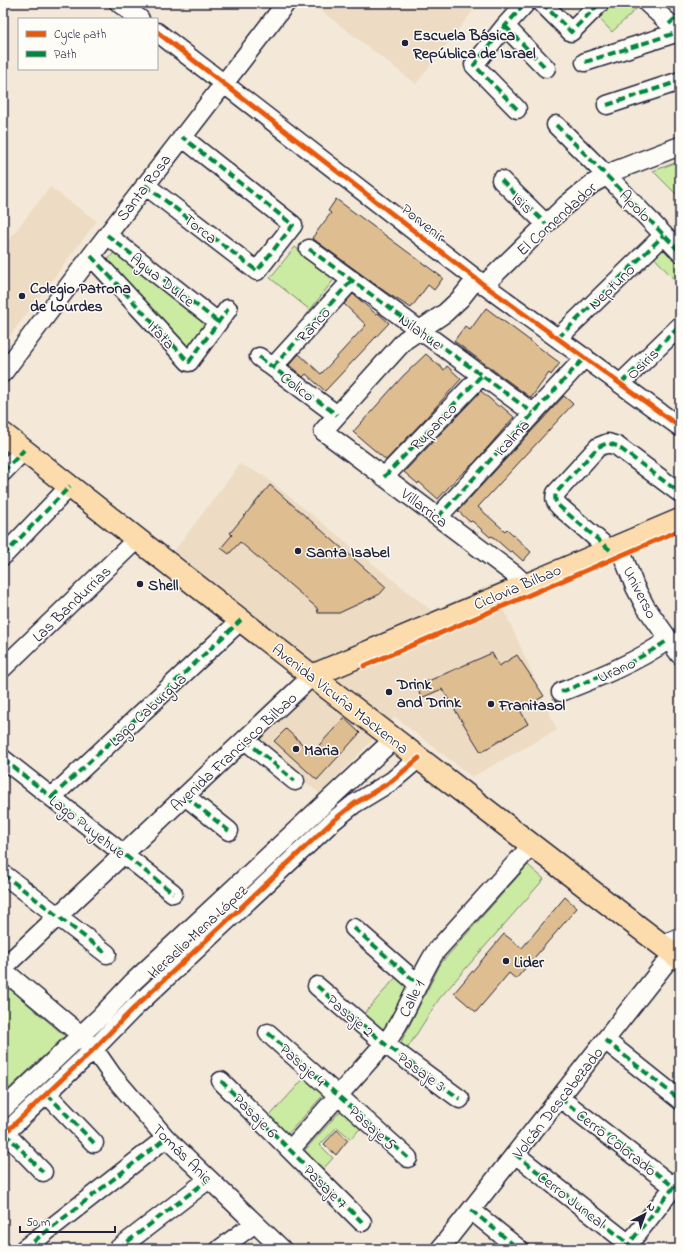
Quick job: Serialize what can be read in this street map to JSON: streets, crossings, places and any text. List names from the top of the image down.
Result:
{
  "streets": {
    "main road": ["Avenida Vicuña Mackenna", "Avenida Francisco Bilbao"],
    "street": [
      "Santa Rosa",
      "Isis",
      "Apolo",
      "El Comendador",
      "Porvenir",
      "Torca",
      "Agua Dulce",
      "Neptuno",
      "Ranco",
      "Nilahue",
      "Itata",
      "Osiris",
      "Colico",
      "Rupanco",
      "Icalma",
      "Villarrica",
      "Universo",
      "Las Bandurrias",
      "Urano",
      "Lago Caburgua",
      "Lago Puyehue",
      "Heraclio Mena López",
      "Calle 1",
      "Pasaje 2",
      "Pasaje 4",
      "Pasaje 3",
      "Volcán Descabezado",
      "Pasaje 6",
      "Pasaje 5",
      "Cerro Colorado",
      "Tomás Anic",
      "Pasaje 7",
      "Cerro Juncal"
    ],
    "cycle path": ["Ciclovia Bilbao"]
  },
  "crossings": [
    ["Santa Rosa", "Porvenir"],
    ["Santa Rosa", "Torca"],
    ["Santa Rosa", "Agua Dulce"],
    ["Santa Rosa", "Itata"],
    ["Isis", "El Comendador"],
    ["Apolo", "El Comendador"],
    ["Apolo", "Neptuno"],
    ["El Comendador", "Porvenir"],
    ["El Comendador", "Nilahue"],
    ["El Comendador", "Colico"],
    ["El Comendador", "Villarrica"],
    ["Porvenir", "Neptuno"],
    ["Porvenir", "Osiris"],
    ["Porvenir", "Icalma"],
    ["Agua Dulce", "Itata"],
    ["Ranco", "Nilahue"],
    ["Ranco", "Colico"],
    ["Nilahue", "Rupanco"],
    ["Nilahue", "Icalma"],
    ["Rupanco", "Villarrica"],
    ["Icalma", "Villarrica"],
    ["Villarrica", "Avenida Francisco Bilbao"],
    ["Universo", "Urano"],
    ["Universo", "Avenida Francisco Bilbao"],
    ["Las Bandurrias", "Avenida Vicuña Mackenna"],
    ["Avenida Vicuña Mackenna", "Lago Caburgua"],
    ["Avenida Vicuña Mackenna", "Avenida Francisco Bilbao"],
    ["Avenida Vicuña Mackenna", "Heraclio Mena López"],
    ["Avenida Vicuña Mackenna", "Calle 1"],
    ["Avenida Vicuña Mackenna", "Volcán Descabezado"],
    ["Lago Caburgua", "Lago Puyehue"],
    ["Avenida Francisco Bilbao", "Lago Puyehue"],
    ["Avenida Francisco Bilbao", "Tomás Anic"],
    ["Heraclio Mena López", "Tomás Anic"],
    ["Calle 1", "Pasaje 2"],
    ["Calle 1", "Pasaje 4"],
    ["Calle 1", "Pasaje 3"],
    ["Calle 1", "Pasaje 6"],
    ["Calle 1", "Pasaje 5"],
    ["Calle 1", "Pasaje 7"],
    ["Pasaje 2", "Pasaje 3"],
    ["Pasaje 4", "Pasaje 5"],
    ["Volcán Descabezado", "Cerro Colorado"],
    ["Volcán Descabezado", "Cerro Juncal"],
    ["Pasaje 6", "Pasaje 7"]
  ],
  "places": [
    "Escuela Básica República de Israel",
    "Colegio Patrona de Lourdes",
    "Santa Isabel",
    "Shell",
    "Drink and Drink",
    "Franitasol",
    "Maria",
    "Lider"
  ],
  "legend": ["Cycle path", "Path"],
  "scale_bar": "50 m",
  "north": "top right"
}
